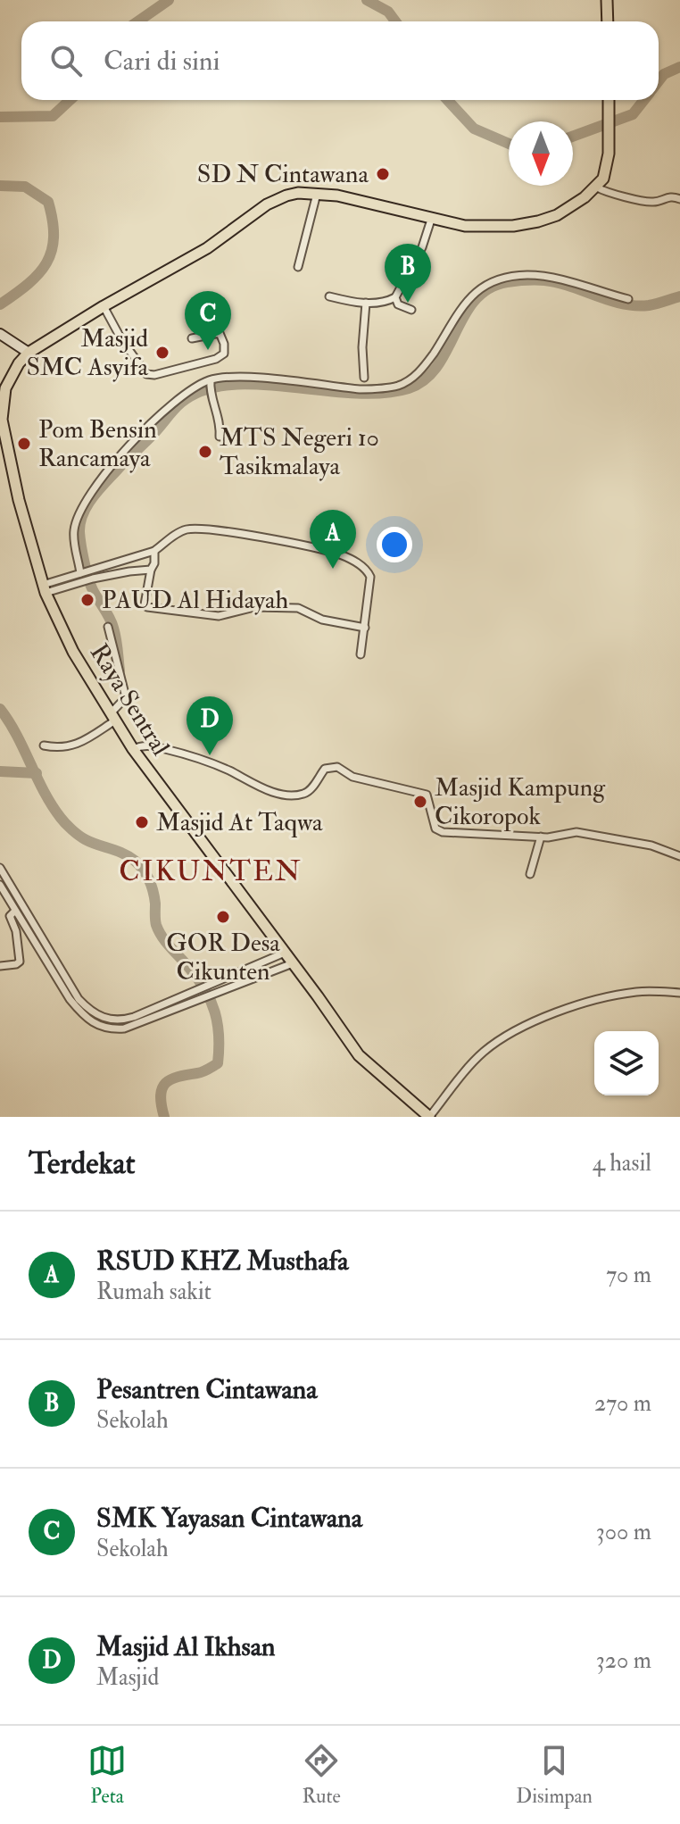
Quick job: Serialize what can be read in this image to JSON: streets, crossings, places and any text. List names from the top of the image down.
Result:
{
  "streets": {
    "main road": ["Raya Sentral"]
  },
  "districts": ["CIKUNTEN"],
  "places": [
    "SD N Cintawana",
    "Masjid SMC Asyifa",
    "Pom Bensin Rancamaya",
    "MTS Negeri 10 Tasikmalaya",
    "PAUD Al Hidayah",
    "Masjid Kampung Cikoropok",
    "Masjid At Taqwa",
    "GOR Desa Cikunten"
  ],
  "north": "bottom",
  "page": {
    "search": "Cari di sini",
    "pins": [
      "B",
      "C",
      "A",
      "D"
    ],
    "heading": ["Terdekat", "4 hasil"],
    "list": [
      {
        "mark": "A",
        "name": "RSUD KHZ Musthafa",
        "note": "Rumah sakit",
        "value": "70 m"
      },
      {
        "mark": "B",
        "name": "Pesantren Cintawana",
        "note": "Sekolah",
        "value": "270 m"
      },
      {
        "mark": "C",
        "name": "SMK Yayasan Cintawana",
        "note": "Sekolah",
        "value": "300 m"
      },
      {
        "mark": "D",
        "name": "Masjid Al Ikhsan",
        "note": "Masjid",
        "value": "320 m"
      }
    ],
    "nav": ["Peta", "Rute", "Disimpan"]
  }
}
